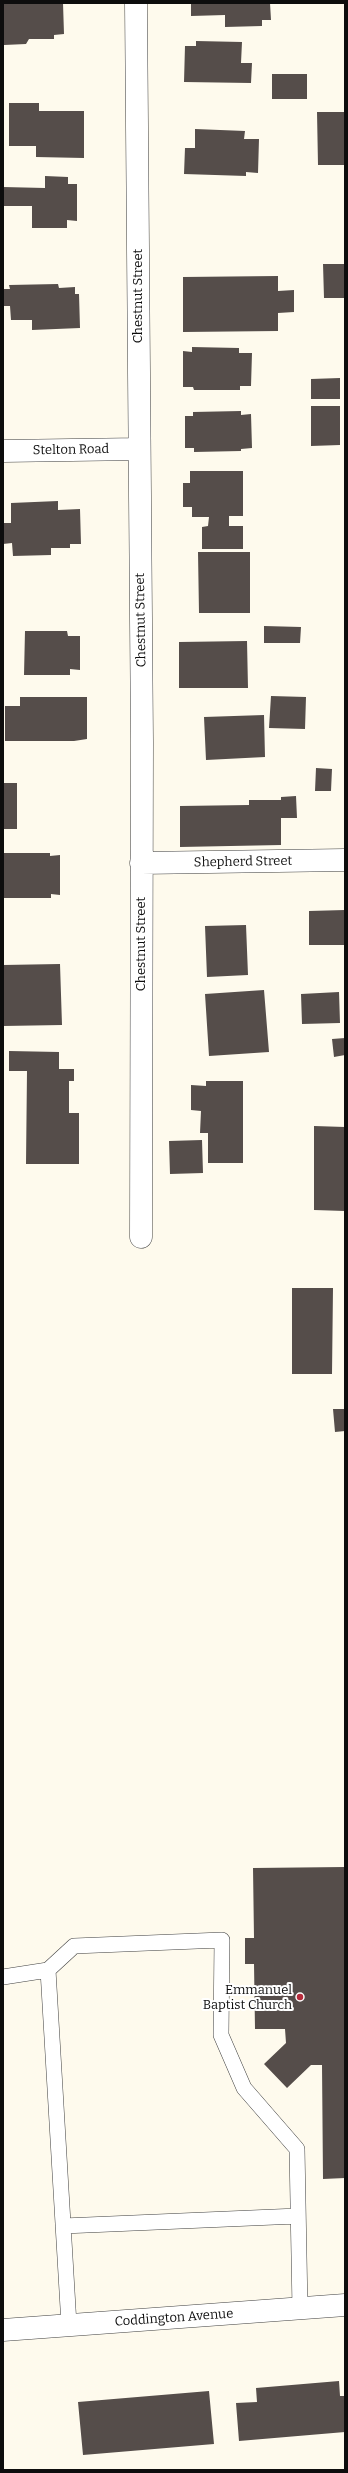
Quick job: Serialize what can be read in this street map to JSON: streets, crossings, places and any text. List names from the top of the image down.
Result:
{
  "streets": {
    "street": [
      "Chestnut Street",
      "Stelton Road",
      "Shepherd Street",
      "Coddington Avenue"
    ]
  },
  "crossings": [
    ["Chestnut Street", "Stelton Road"],
    ["Chestnut Street", "Shepherd Street"]
  ],
  "places": ["Emmanuel Baptist Church"]
}
